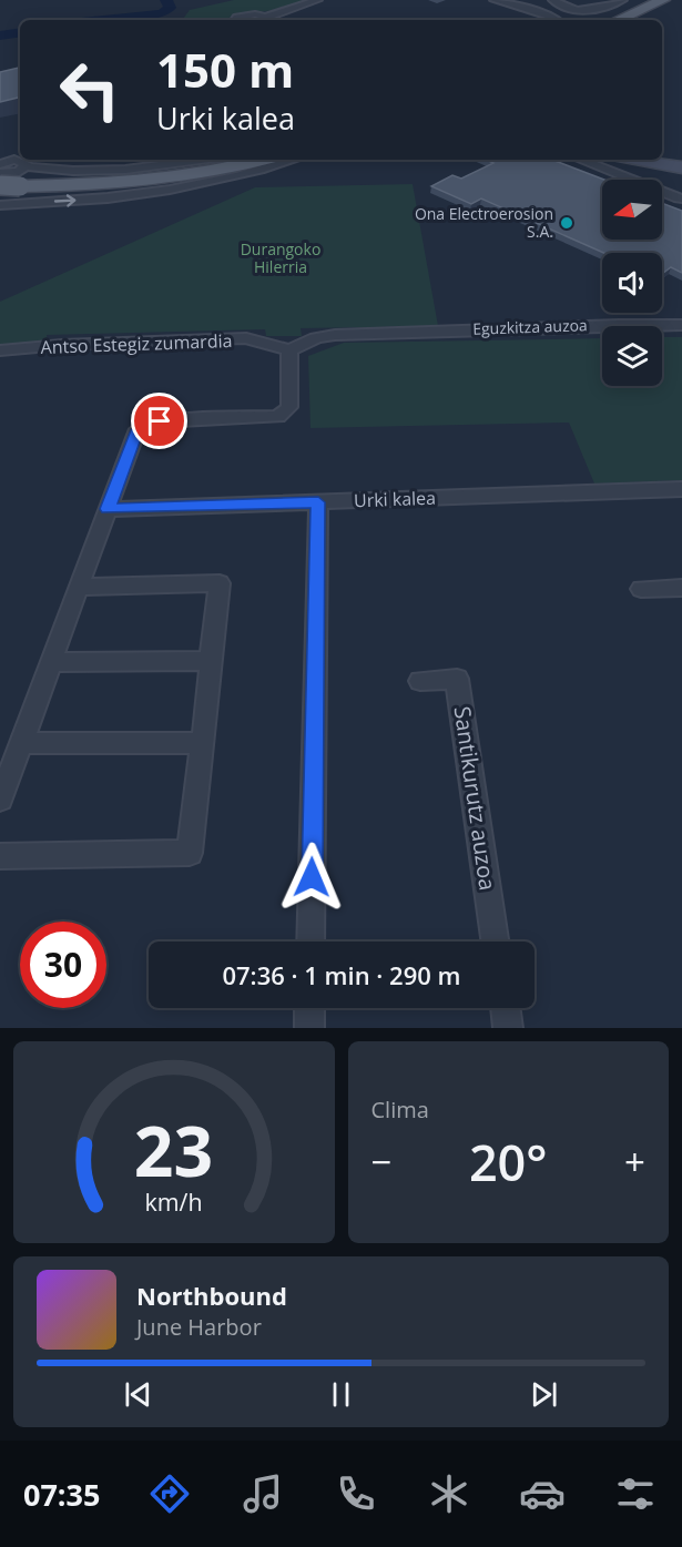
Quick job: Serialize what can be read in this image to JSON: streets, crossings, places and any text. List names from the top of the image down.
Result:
{
  "streets": {
    "street": [
      "Eguzkitza auzoa",
      "Antso Estegiz zumardia",
      "Urki kalea",
      "Santikurutz auzoa"
    ]
  },
  "crossings": [
    ["Eguzkitza auzoa", "Antso Estegiz zumardia"]
  ],
  "parks": ["Durangoko Hilerria"],
  "places": ["Ona Electroerosion S.A."],
  "north": "left",
  "page": {
    "turn": ["150 m", "Urki kalea"],
    "limit": "30",
    "trip": "07:36 · 1 min · 290 m",
    "tile": "Clima",
    "heat": ["−", "20°", "+"],
    "song": ["Northbound", "June Harbor"],
    "tabs": "07:35",
    "gauge": ["23", "km/h"]
  }
}
